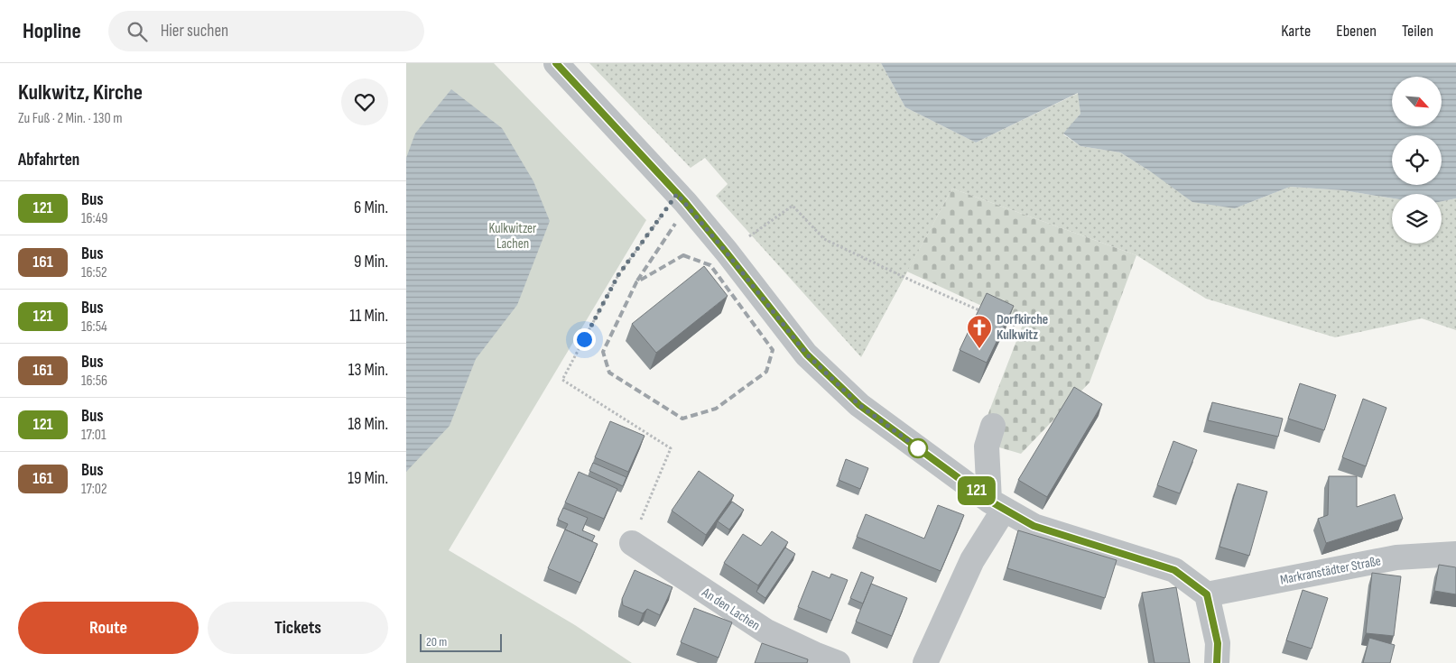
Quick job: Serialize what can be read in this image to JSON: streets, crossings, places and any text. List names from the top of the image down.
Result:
{
  "streets": {
    "street": ["Markranstädter Straße", "An den Lachen"]
  },
  "parks": ["Kulkwitzer Lachen"],
  "places": {
    "church": ["Dorfkirche Kulkwitz"]
  },
  "lines": ["bus line 121"],
  "scale_bar": "20 m",
  "north": "bottom right",
  "page": {
    "header": "Hopline",
    "search": "Hier suchen",
    "nav": ["Karte", "Ebenen", "Teilen"],
    "heading": [
      ["Kulkwitz, Kirche", "Zu Fuß · 2 Min. · 130 m"],
      "Abfahrten"
    ],
    "on_map": "121",
    "list": [
      {
        "mark": "121",
        "name": "Bus",
        "note": "16:49",
        "value": "6 Min."
      },
      {
        "mark": "161",
        "name": "Bus",
        "note": "16:52",
        "value": "9 Min."
      },
      {
        "mark": "121",
        "name": "Bus",
        "note": "16:54",
        "value": "11 Min."
      },
      {
        "mark": "161",
        "name": "Bus",
        "note": "16:56",
        "value": "13 Min."
      },
      {
        "mark": "121",
        "name": "Bus",
        "note": "17:01",
        "value": "18 Min."
      },
      {
        "mark": "161",
        "name": "Bus",
        "note": "17:02",
        "value": "19 Min."
      }
    ],
    "buttons": ["Route", "Tickets"],
    "scale": "20 m"
  }
}
